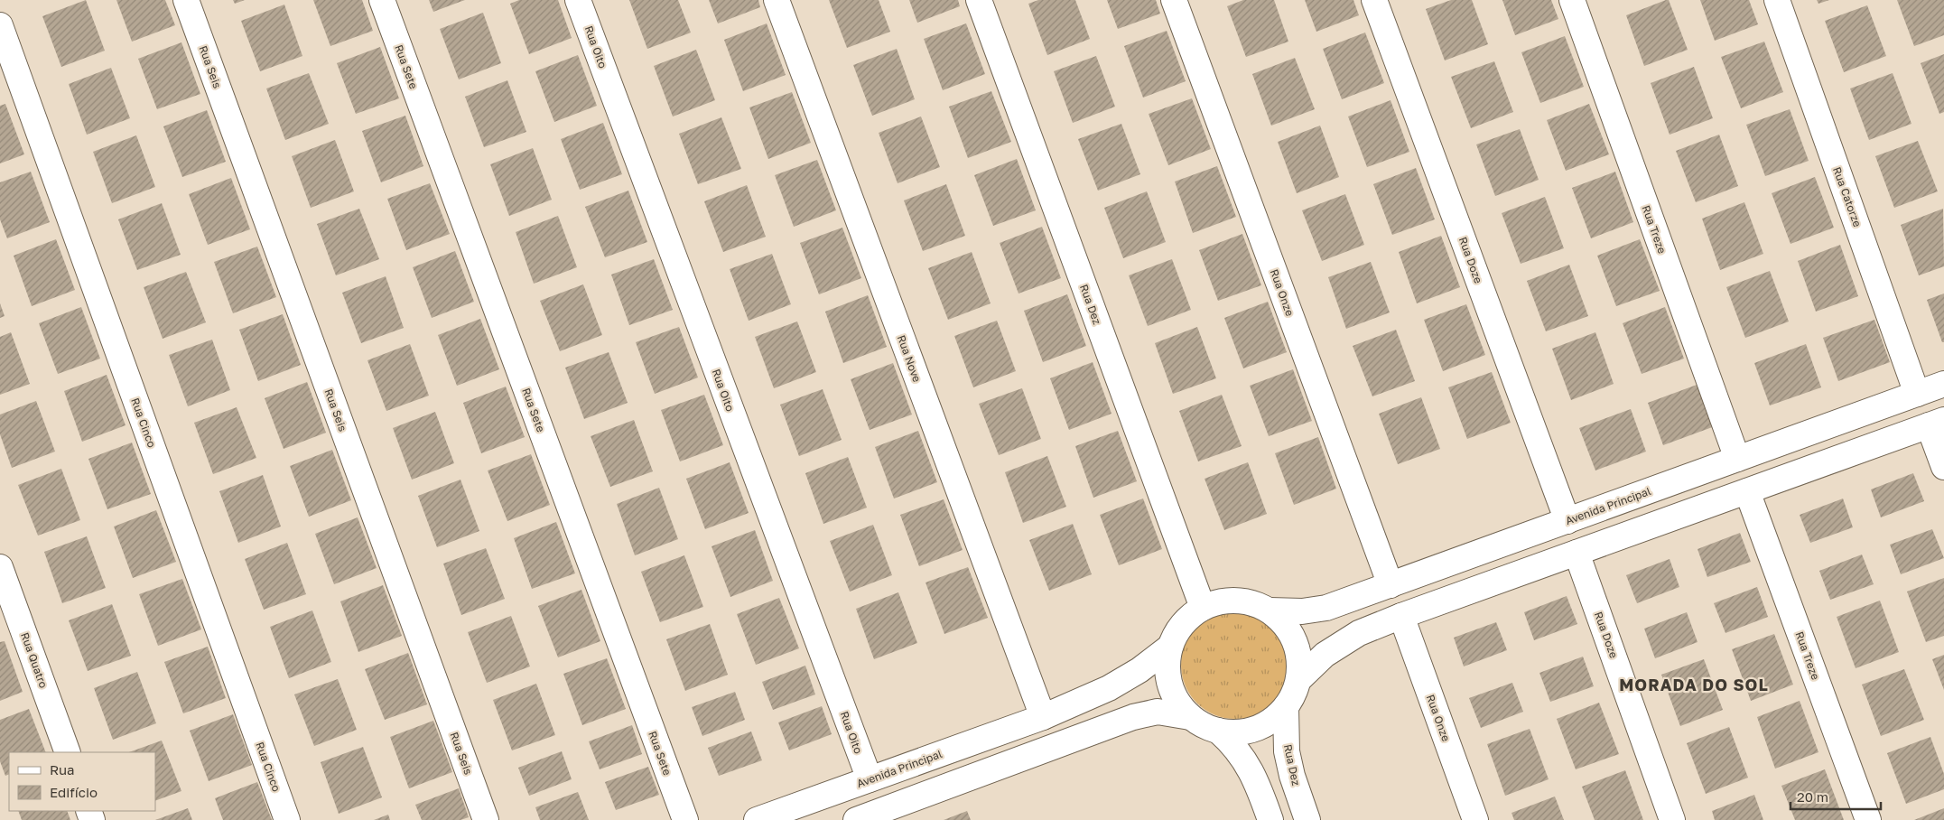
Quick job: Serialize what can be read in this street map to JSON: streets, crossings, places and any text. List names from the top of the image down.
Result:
{
  "streets": {
    "street": [
      "Rua Oito",
      "Rua Seis",
      "Rua Sete",
      "Rua Catorze",
      "Rua Treze",
      "Rua Doze",
      "Rua Onze",
      "Rua Dez",
      "Rua Nove",
      "Rua Cinco",
      "Avenida Principal",
      "Rua Quatro"
    ]
  },
  "crossings": [
    ["Rua Oito", "Avenida Principal"],
    ["Rua Catorze", "Avenida Principal"],
    ["Rua Treze", "Avenida Principal"],
    ["Rua Doze", "Avenida Principal"],
    ["Rua Onze", "Avenida Principal"],
    ["Rua Dez", "Avenida Principal"],
    ["Rua Nove", "Avenida Principal"]
  ],
  "districts": ["MORADA DO SOL"],
  "legend": ["Rua", "Edifício"],
  "scale_bar": "20 m"
}
